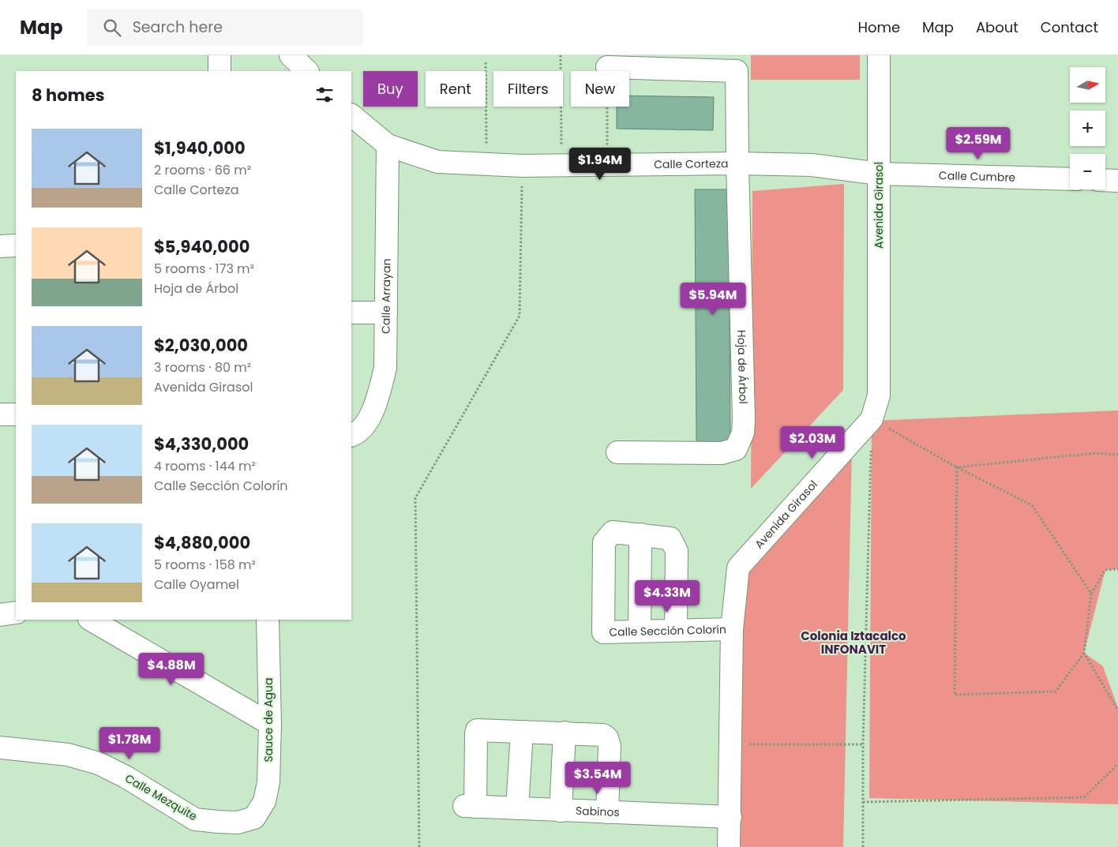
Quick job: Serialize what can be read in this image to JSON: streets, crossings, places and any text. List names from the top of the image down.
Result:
{
  "streets": {
    "street": [
      "Calle Corteza",
      "Calle Cumbre",
      "Avenida Girasol",
      "Calle Arrayan",
      "Hoja de Árbol",
      "Calle Sección Colorín",
      "Sauce de Agua",
      "Calle Mezquite",
      "Sabinos"
    ]
  },
  "crossings": [
    ["Calle Corteza", "Calle Cumbre"],
    ["Calle Corteza", "Avenida Girasol"],
    ["Calle Corteza", "Calle Arrayan"],
    ["Calle Corteza", "Hoja de Árbol"],
    ["Calle Cumbre", "Avenida Girasol"],
    ["Avenida Girasol", "Calle Sección Colorín"],
    ["Avenida Girasol", "Sabinos"],
    ["Sauce de Agua", "Calle Mezquite"]
  ],
  "districts": ["Colonia Iztacalco INFONAVIT"],
  "north": "right",
  "page": {
    "header": "Map",
    "search": "Search here",
    "nav": [
      "Home",
      "Map",
      "About",
      "Contact"
    ],
    "map_buttons": ["+", "−"],
    "chip": [
      "Buy",
      "Rent",
      "Filters",
      "New"
    ],
    "heading": "8 homes",
    "list": [
      {
        "name": "$1,940,000",
        "note": "2 rooms · 66 m² · Calle Corteza"
      },
      {
        "name": "$5,940,000",
        "note": "5 rooms · 173 m² · Hoja de Árbol"
      },
      {
        "name": "$2,030,000",
        "note": "3 rooms · 80 m² · Avenida Girasol"
      },
      {
        "name": "$4,330,000",
        "note": "4 rooms · 144 m² · Calle Sección Colorín"
      },
      {
        "name": "$4,880,000",
        "note": "5 rooms · 158 m² · Calle Oyamel"
      }
    ],
    "price": [
      "$2.59M",
      "$1.94M",
      "$5.94M",
      "$2.03M",
      "$4.33M",
      "$4.88M",
      "$1.78M",
      "$3.54M"
    ]
  }
}
